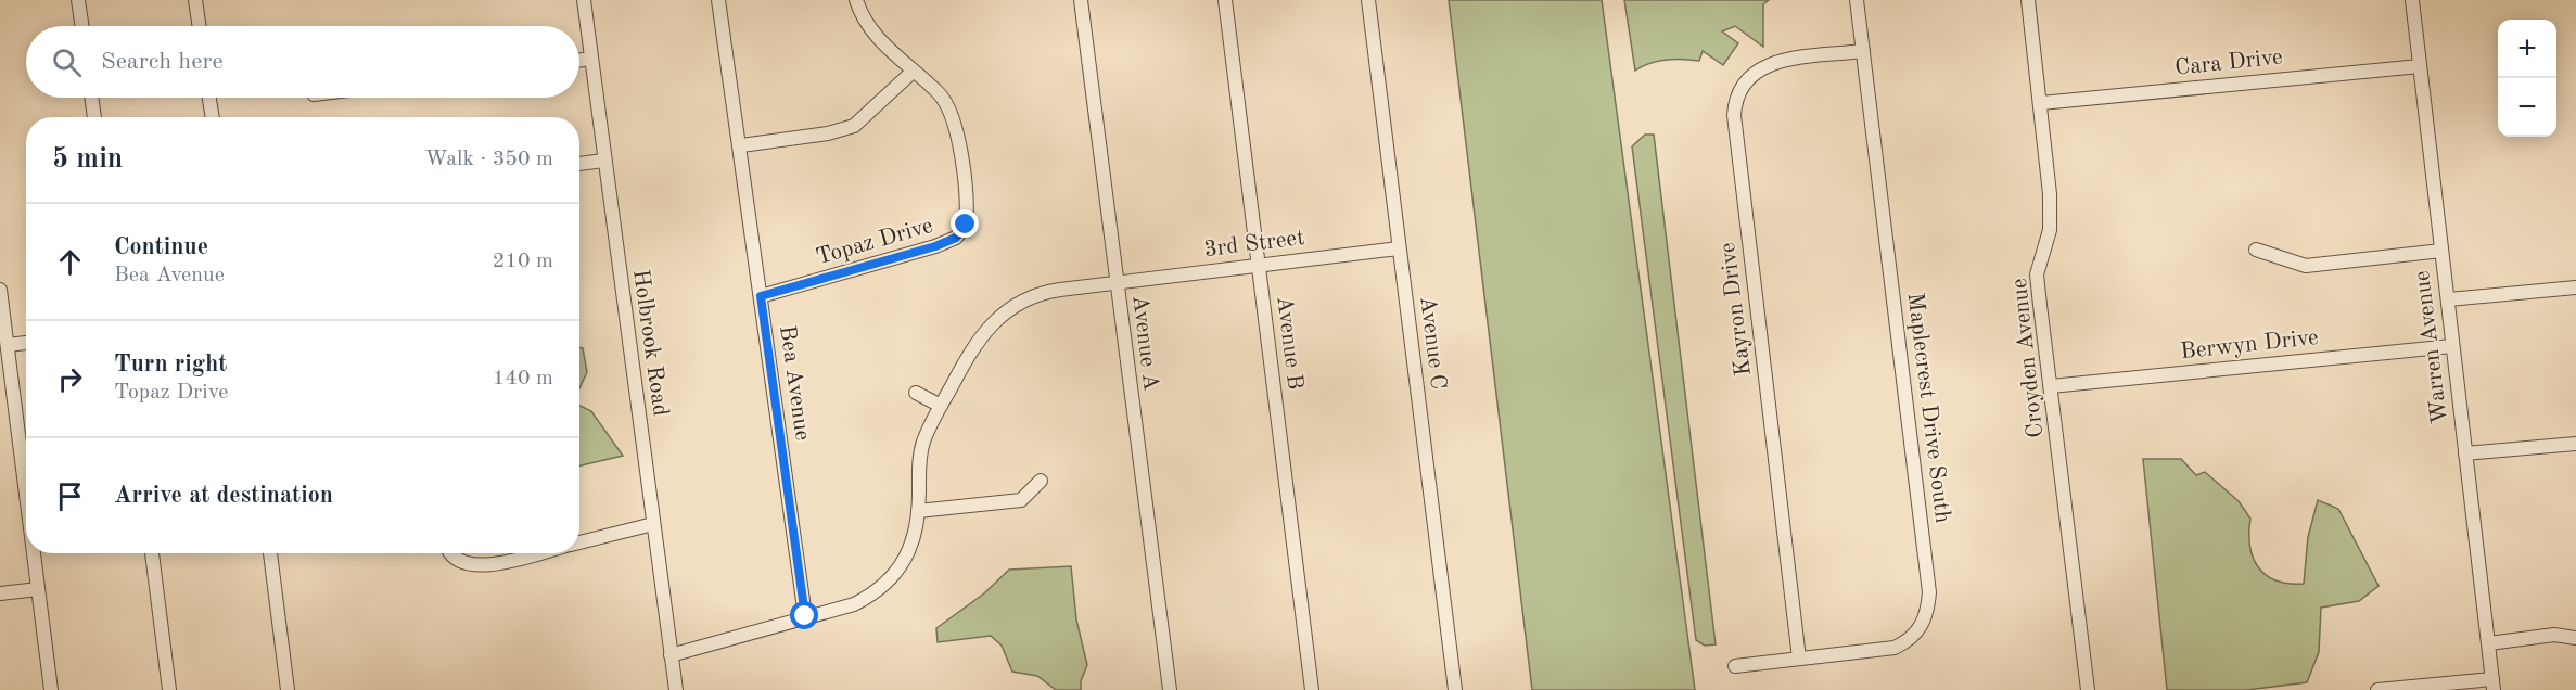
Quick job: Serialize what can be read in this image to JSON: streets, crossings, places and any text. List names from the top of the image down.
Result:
{
  "streets": {
    "street": [
      "Cara Drive",
      "Topaz Drive",
      "3rd Street",
      "Kayron Drive",
      "Holbrook Road",
      "Avenue A",
      "Avenue B",
      "Avenue C",
      "Berwyn Drive",
      "Warren Avenue",
      "Croyden Avenue",
      "Bea Avenue",
      "Maplecrest Drive South"
    ]
  },
  "crossings": [
    ["Cara Drive", "Warren Avenue"],
    ["Cara Drive", "Croyden Avenue"],
    ["Topaz Drive", "Bea Avenue"],
    ["3rd Street", "Holbrook Road"],
    ["3rd Street", "Avenue A"],
    ["3rd Street", "Avenue B"],
    ["3rd Street", "Avenue C"],
    ["3rd Street", "Bea Avenue"],
    ["Kayron Drive", "Maplecrest Drive South"],
    ["Berwyn Drive", "Warren Avenue"],
    ["Berwyn Drive", "Croyden Avenue"]
  ],
  "page": {
    "map_buttons": ["+", "−"],
    "search": "Search here",
    "heading": ["5 min", "Walk · 350 m"],
    "list": [
      ["Continue", "Bea Avenue", "210 m"],
      ["Turn right", "Topaz Drive", "140 m"],
      "Arrive at destination"
    ]
  }
}
